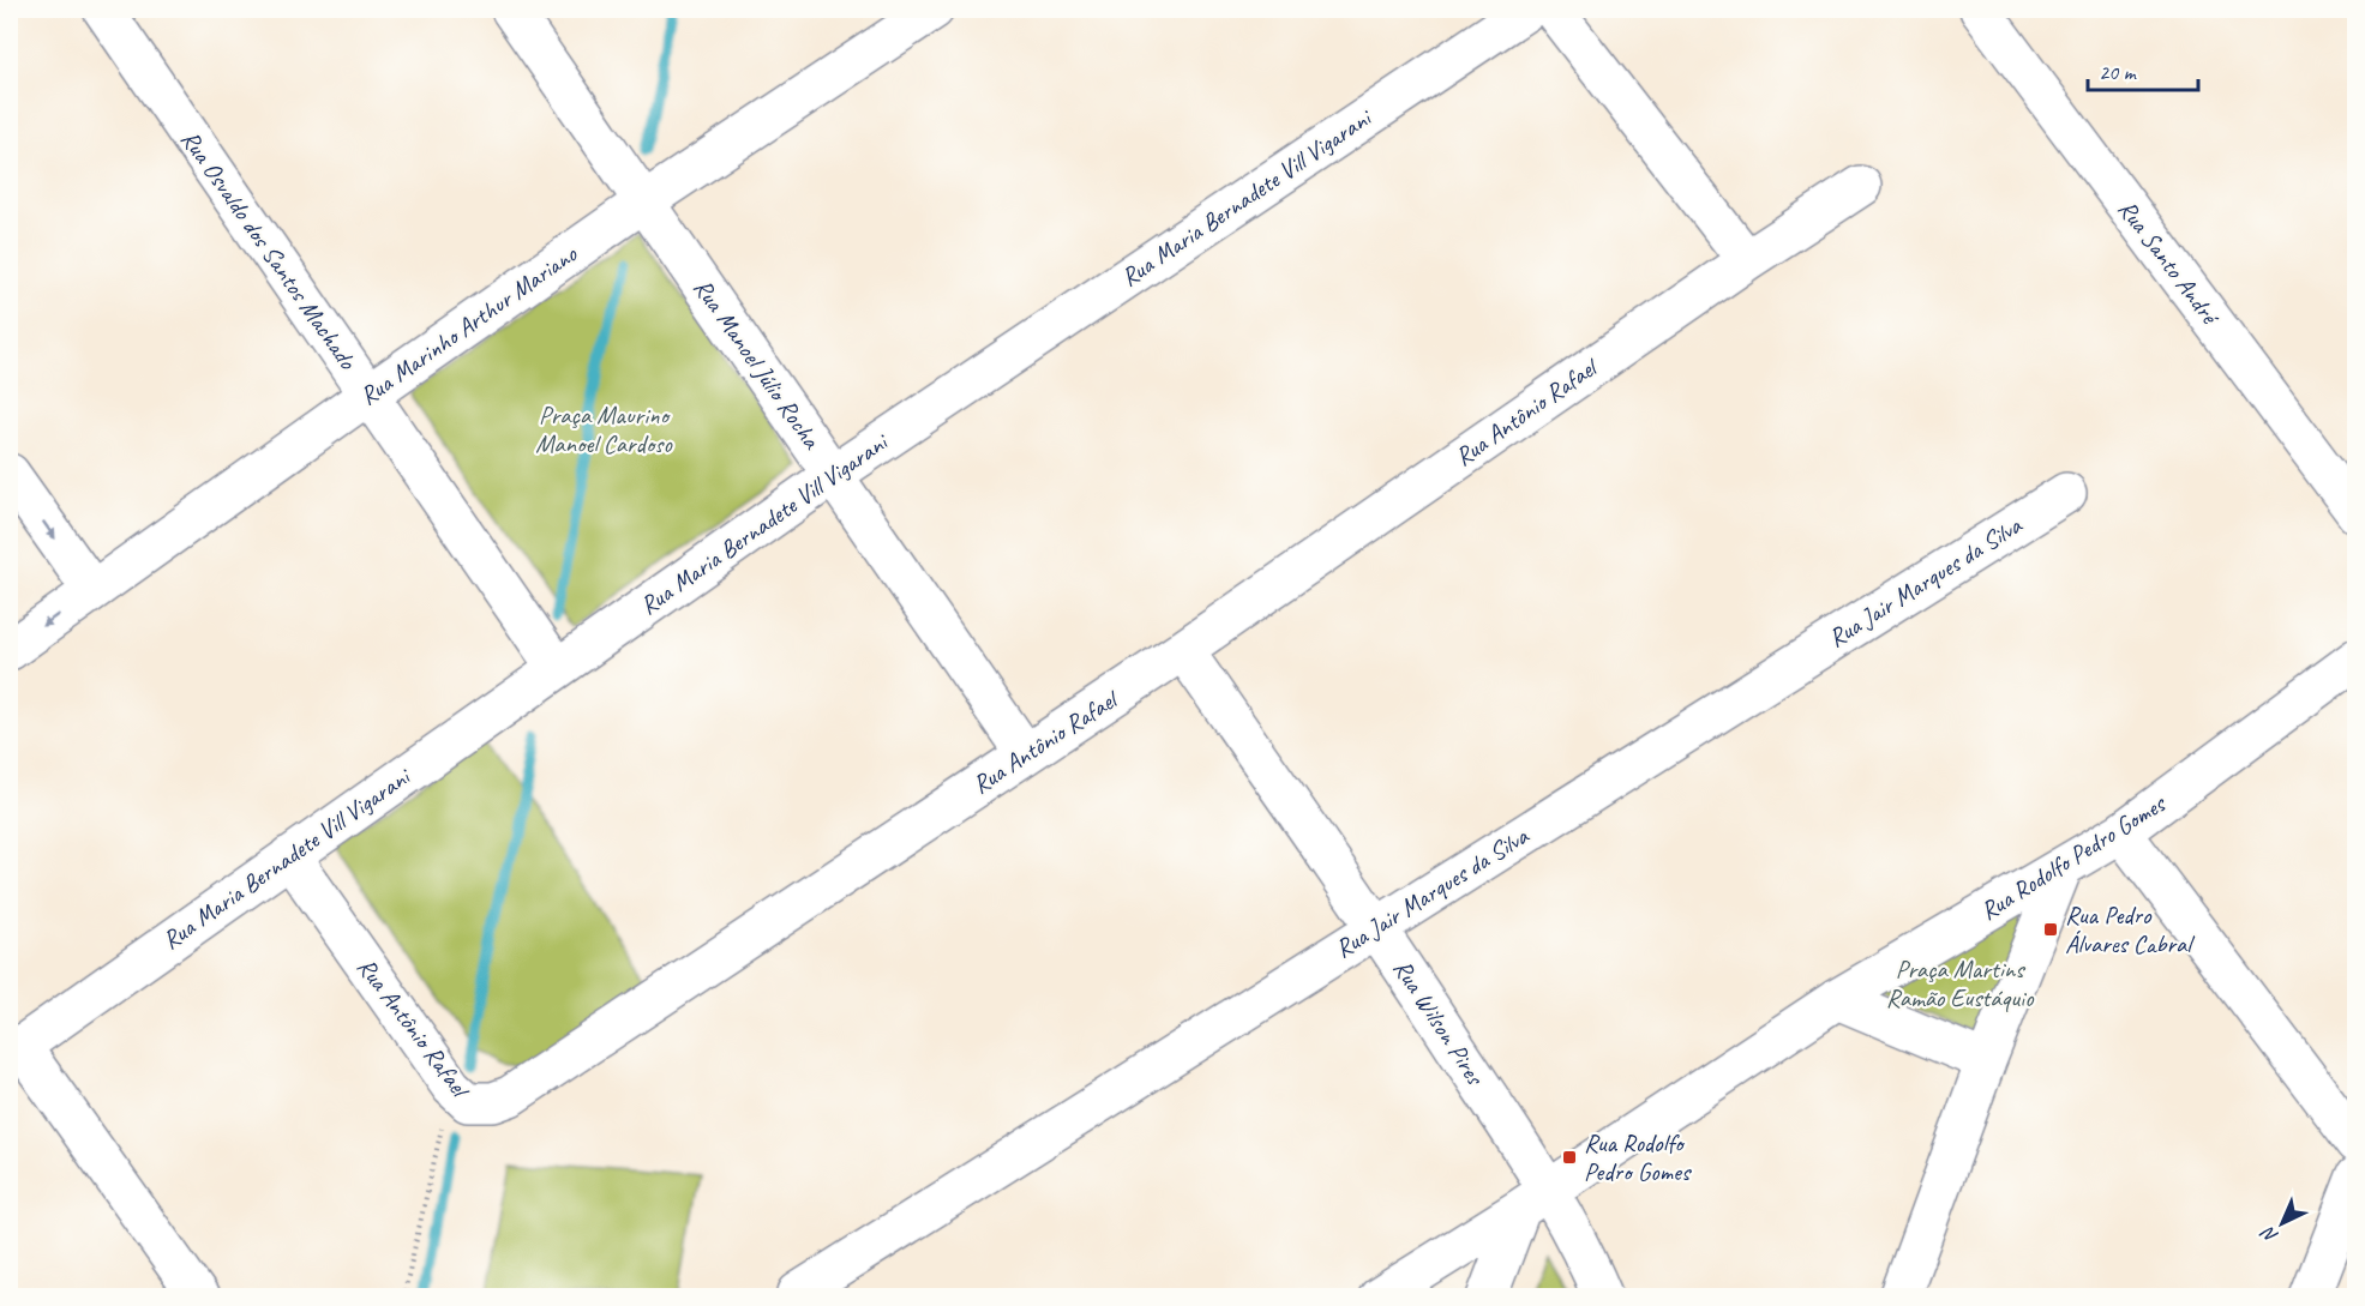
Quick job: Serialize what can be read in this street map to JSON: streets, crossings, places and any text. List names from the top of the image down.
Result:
{
  "streets": {
    "street": [
      "Rua Maria Bernadete Vill Vigarani",
      "Rua Osvaldo dos Santos Machado",
      "Rua Santo André",
      "Rua Marinho Arthur Mariano",
      "Rua Manoel Júlio Rocha",
      "Rua Antônio Rafael",
      "Rua Jair Marques da Silva",
      "Rua Rodolfo Pedro Gomes",
      "Rua Wilson Pires"
    ]
  },
  "crossings": [
    ["Rua Maria Bernadete Vill Vigarani", "Rua Osvaldo dos Santos Machado"],
    ["Rua Maria Bernadete Vill Vigarani", "Rua Manoel Júlio Rocha"],
    ["Rua Maria Bernadete Vill Vigarani", "Rua Antônio Rafael"],
    ["Rua Osvaldo dos Santos Machado", "Rua Marinho Arthur Mariano"],
    ["Rua Marinho Arthur Mariano", "Rua Manoel Júlio Rocha"],
    ["Rua Manoel Júlio Rocha", "Rua Antônio Rafael"],
    ["Rua Antônio Rafael", "Rua Wilson Pires"],
    ["Rua Jair Marques da Silva", "Rua Wilson Pires"],
    ["Rua Rodolfo Pedro Gomes", "Rua Wilson Pires"]
  ],
  "parks": ["Praça Maurino Manoel Cardoso", "Praça Martins Ramão Eustáquio"],
  "places": {
    "transit": ["Rua Pedro Álvares Cabral", "Rua Rodolfo Pedro Gomes"]
  },
  "scale_bar": "20 m",
  "north": "bottom left"
}
